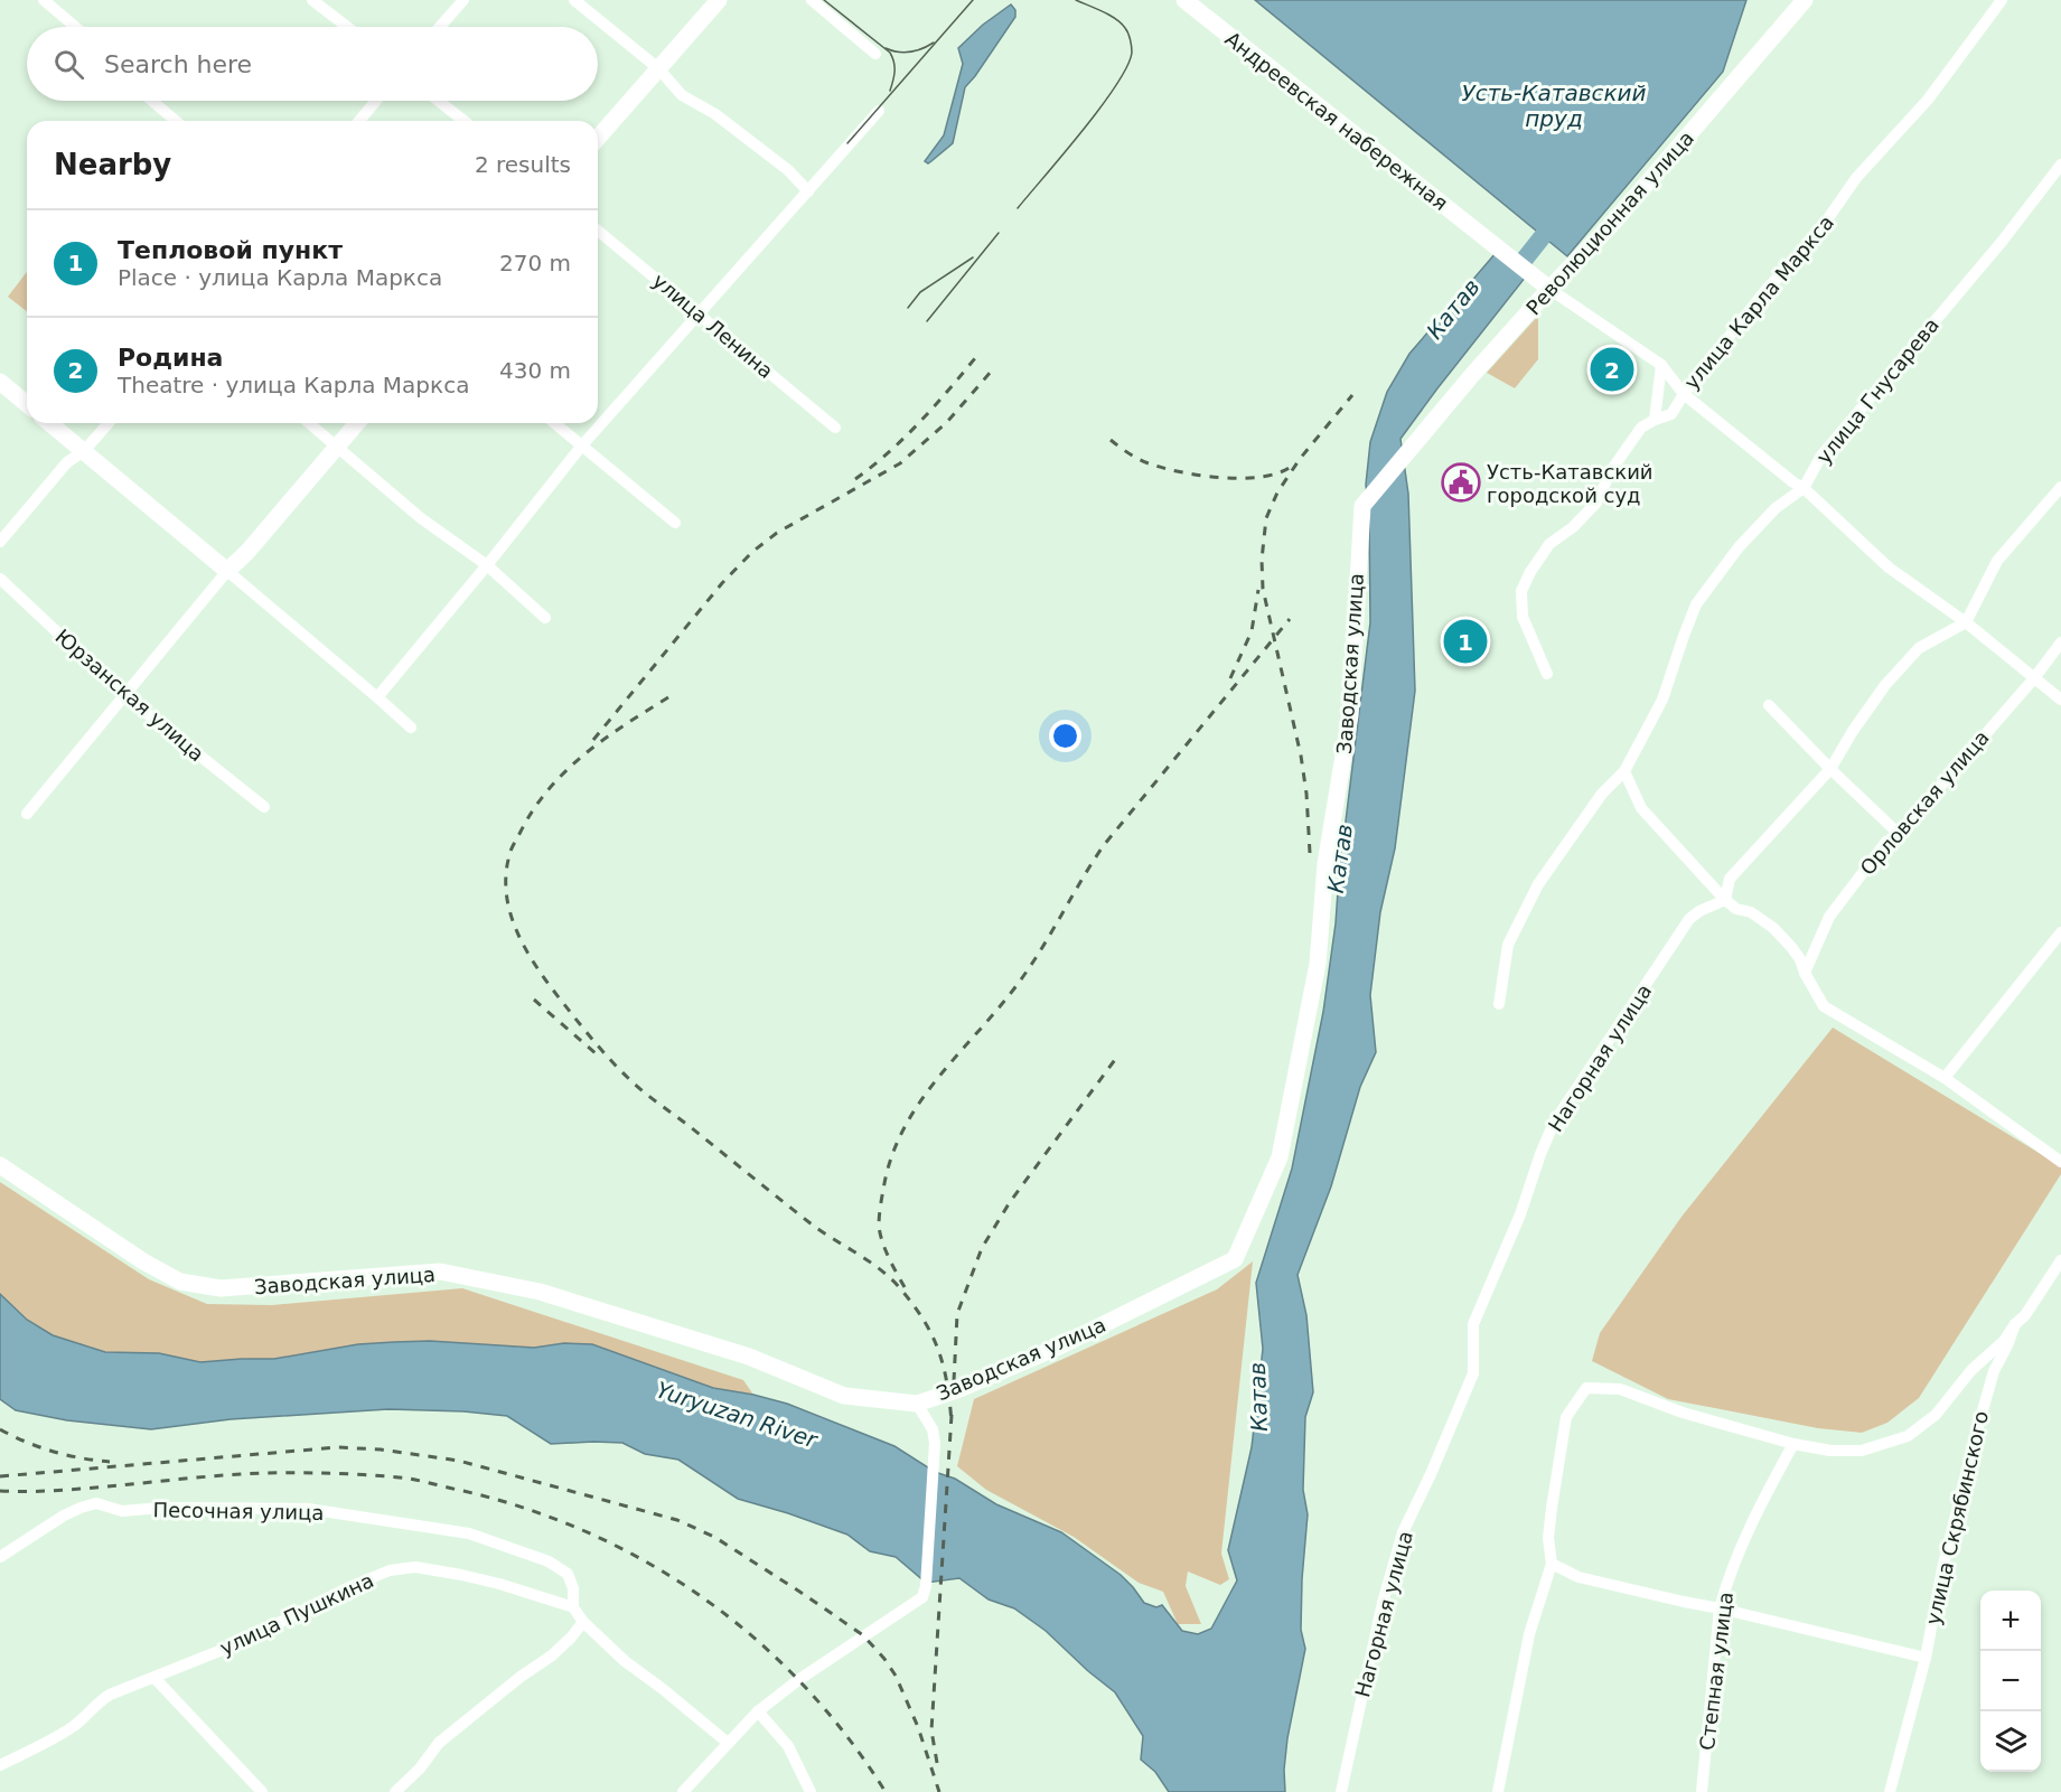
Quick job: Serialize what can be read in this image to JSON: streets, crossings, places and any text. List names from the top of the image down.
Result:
{
  "streets": {
    "street": [
      "Андреевская набережная",
      "Революционная улица",
      "улица Карла Маркса",
      "улица Ленина",
      "улица Гнусарева",
      "Заводская улица",
      "Юрзанская улица",
      "Орловская улица",
      "Нагорная улица",
      "Песочная улица",
      "улица Скрябинского",
      "улица Пушкина",
      "Степная улица"
    ]
  },
  "crossings": [
    ["Андреевская набережная", "Революционная улица"],
    ["Революционная улица", "Заводская улица"],
    ["Песочная улица", "улица Пушкина"]
  ],
  "water": ["Усть-Катавский пруд", "Катав", "Yuryuzan River"],
  "places": {
    "public building": ["Усть-Катавский городской суд"]
  },
  "page": {
    "search": "Search here",
    "heading": ["Nearby", "2 results"],
    "list": [
      {
        "mark": "1",
        "name": "Тепловой пункт",
        "note": "Place · улица Карла Маркса",
        "value": "270 m"
      },
      {
        "mark": "2",
        "name": "Родина",
        "note": "Theatre · улица Карла Маркса",
        "value": "430 m"
      }
    ],
    "pins": ["2", "1"],
    "map_buttons": ["+", "−"]
  }
}
